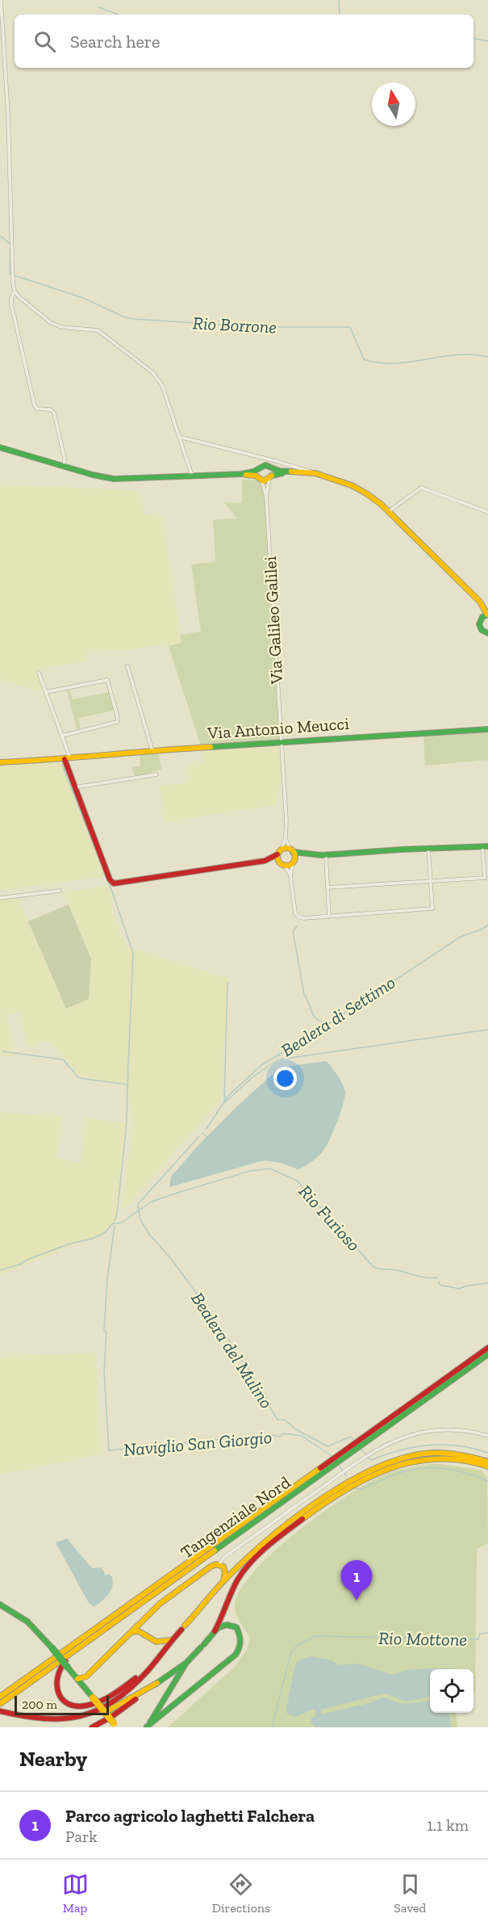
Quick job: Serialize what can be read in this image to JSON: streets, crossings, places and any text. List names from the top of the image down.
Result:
{
  "streets": {
    "main road": ["Via Antonio Meucci", "Tangenziale Nord"],
    "street": ["Via Galileo Galilei"]
  },
  "crossings": [
    ["Via Galileo Galilei", "Via Antonio Meucci"]
  ],
  "water": [
    "Rio Borrone",
    "Bealera di Settimo",
    "Rio Furioso",
    "Bealera del Mulino",
    "Naviglio San Giorgio",
    "Rio Mottone"
  ],
  "scale_bar": "200 m",
  "north": "top",
  "page": {
    "search": "Search here",
    "pins": "1",
    "scale": "200 m",
    "heading": "Nearby",
    "list": [
      {
        "mark": "1",
        "name": "Parco agricolo laghetti Falchera",
        "note": "Park",
        "value": "1.1 km"
      }
    ],
    "nav": ["Map", "Directions", "Saved"]
  }
}
